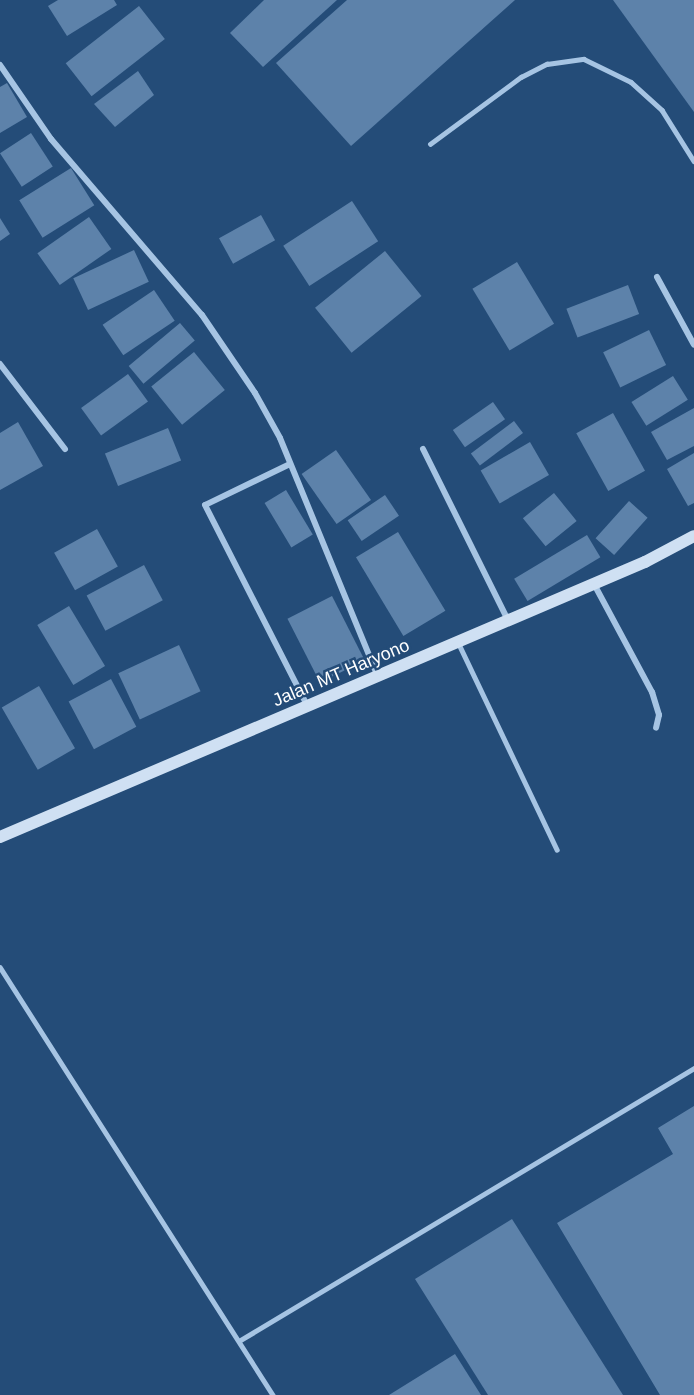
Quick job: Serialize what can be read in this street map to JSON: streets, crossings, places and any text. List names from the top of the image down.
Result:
{
  "streets": {
    "main road": ["Jalan MT Haryono"]
  }
}
